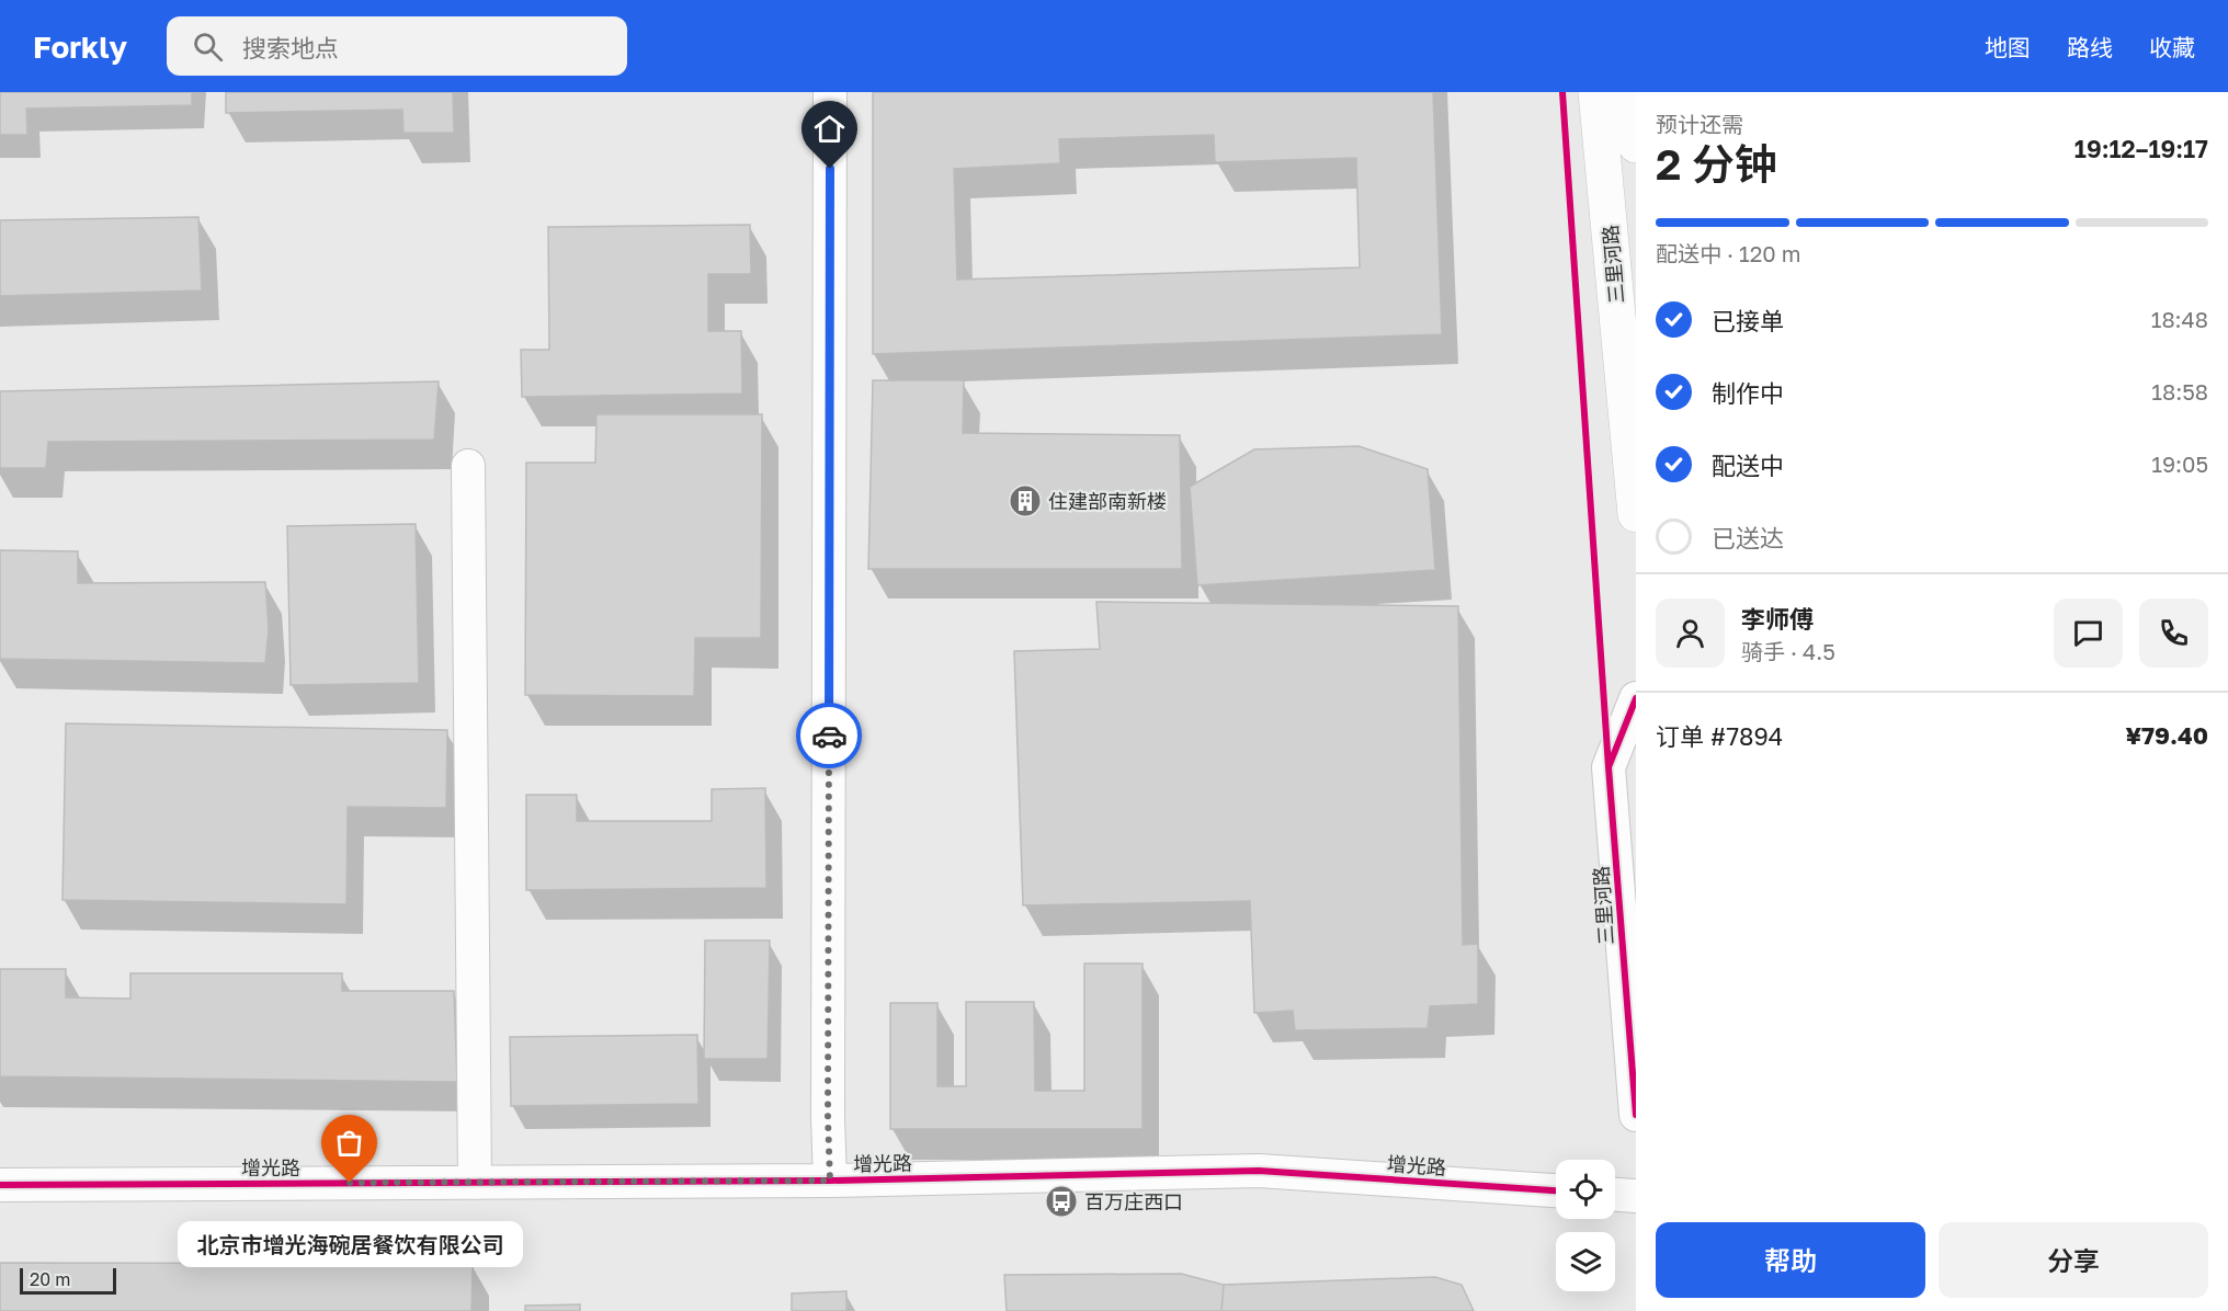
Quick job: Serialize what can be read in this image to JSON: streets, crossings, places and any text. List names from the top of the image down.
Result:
{
  "streets": {
    "main road": ["三里河路"],
    "street": ["增光路"]
  },
  "places": {
    "building": ["住建部南新楼"],
    "other": ["北京市增光海碗居餐饮有限公司"],
    "bus stop": ["百万庄西口"]
  },
  "scale_bar": "20 m",
  "page": {
    "header": "Forkly",
    "search": "搜索地点",
    "nav": ["地图", "路线", "收藏"],
    "heading": ["2 分钟", "预计还需", "19:12–19:17"],
    "panel": [
      "李师傅",
      "骑手 · 4.5",
      "订单 #7894",
      "¥79.40"
    ],
    "bar": "配送中 · 120 m",
    "list": [
      ["已接单", "18:48"],
      ["制作中", "18:58"],
      ["配送中", "19:05"],
      "已送达"
    ],
    "buttons": ["帮助", "分享"],
    "bubble": "北京市增光海碗居餐饮有限公司",
    "scale": "20 m"
  }
}
